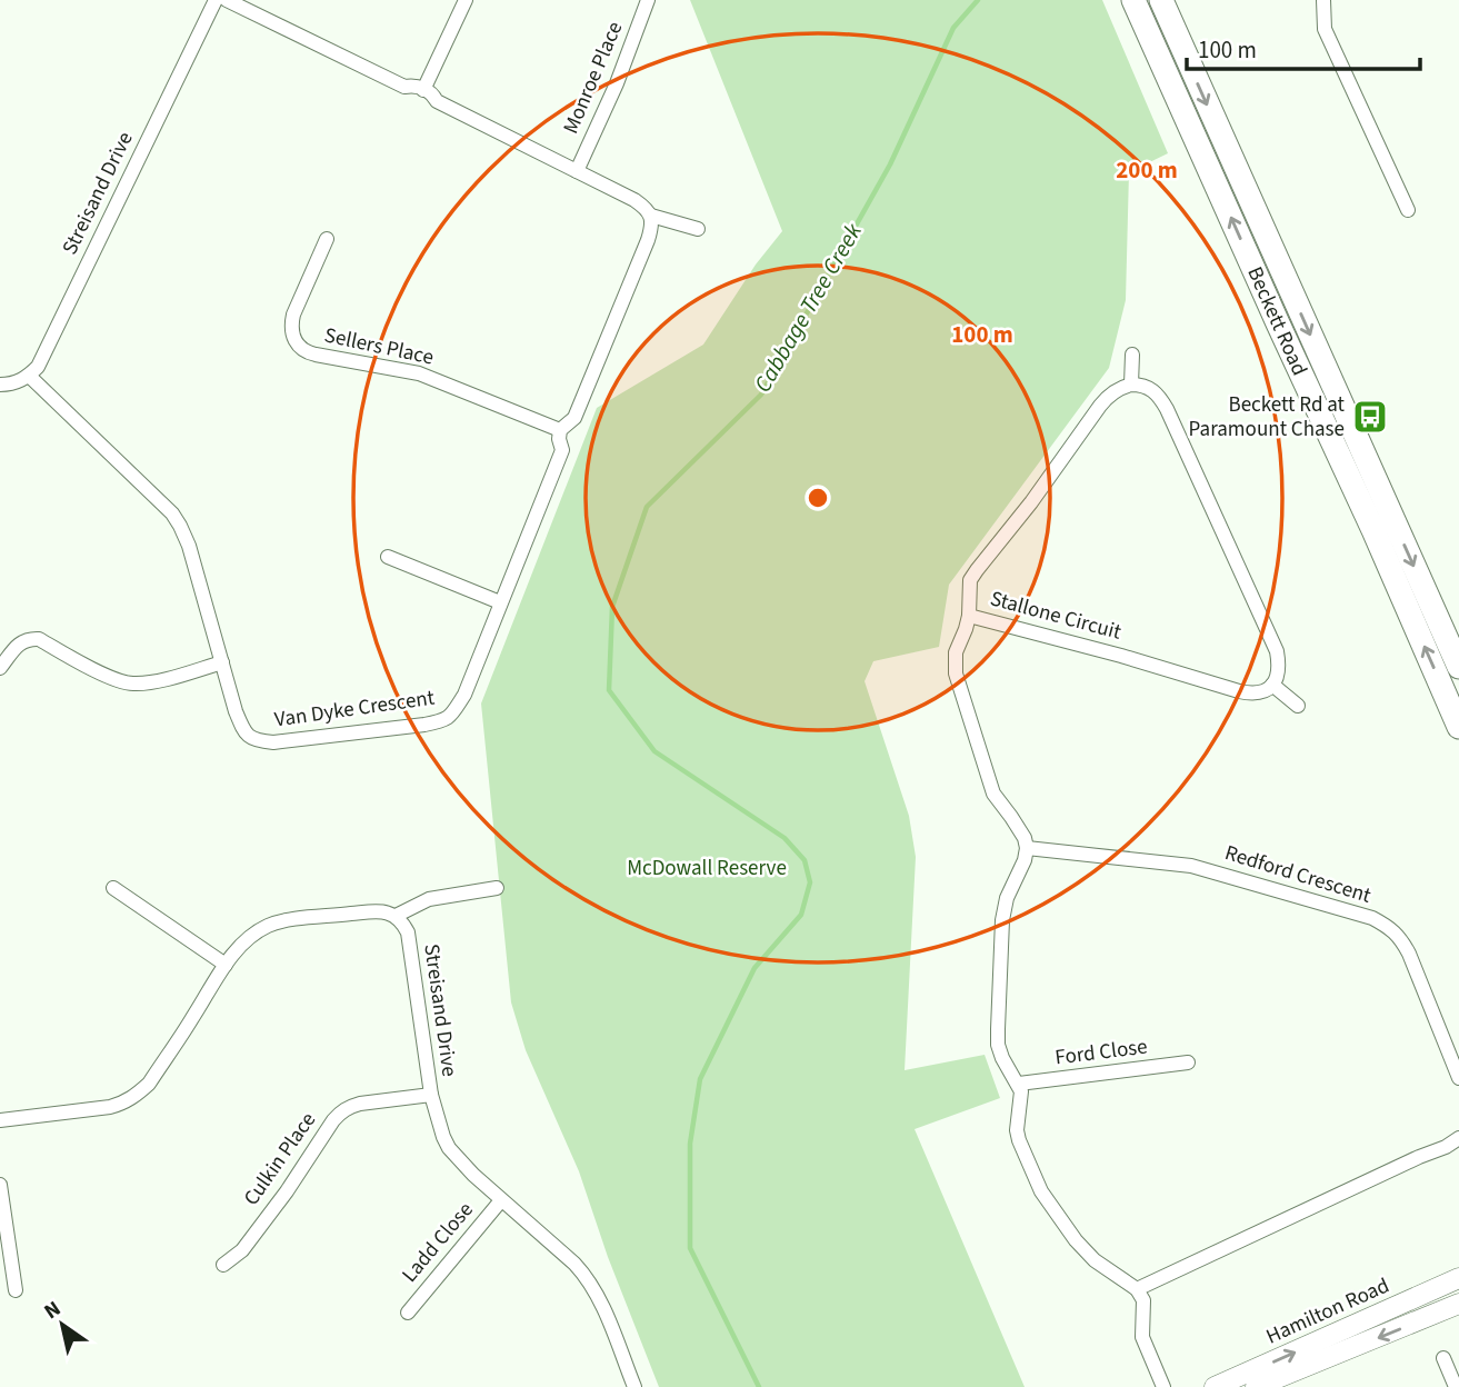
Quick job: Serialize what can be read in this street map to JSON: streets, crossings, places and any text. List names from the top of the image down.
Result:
{
  "streets": {
    "main road": ["Beckett Road", "Hamilton Road"],
    "street": [
      "Monroe Place",
      "Streisand Drive",
      "Sellers Place",
      "Stallone Circuit",
      "Van Dyke Crescent",
      "Redford Crescent",
      "Ford Close",
      "Culkin Place",
      "Ladd Close"
    ]
  },
  "crossings": [
    ["Streisand Drive", "Van Dyke Crescent"],
    ["Streisand Drive", "Culkin Place"],
    ["Streisand Drive", "Ladd Close"],
    ["Sellers Place", "Van Dyke Crescent"]
  ],
  "water": ["Cabbage Tree Creek"],
  "parks": ["McDowall Reserve"],
  "places": {
    "bus stop": ["Beckett Rd at Paramount Chase"]
  },
  "scale_bar": "100 m",
  "north": "top left",
  "rings": ["200 m", "100 m"]
}
